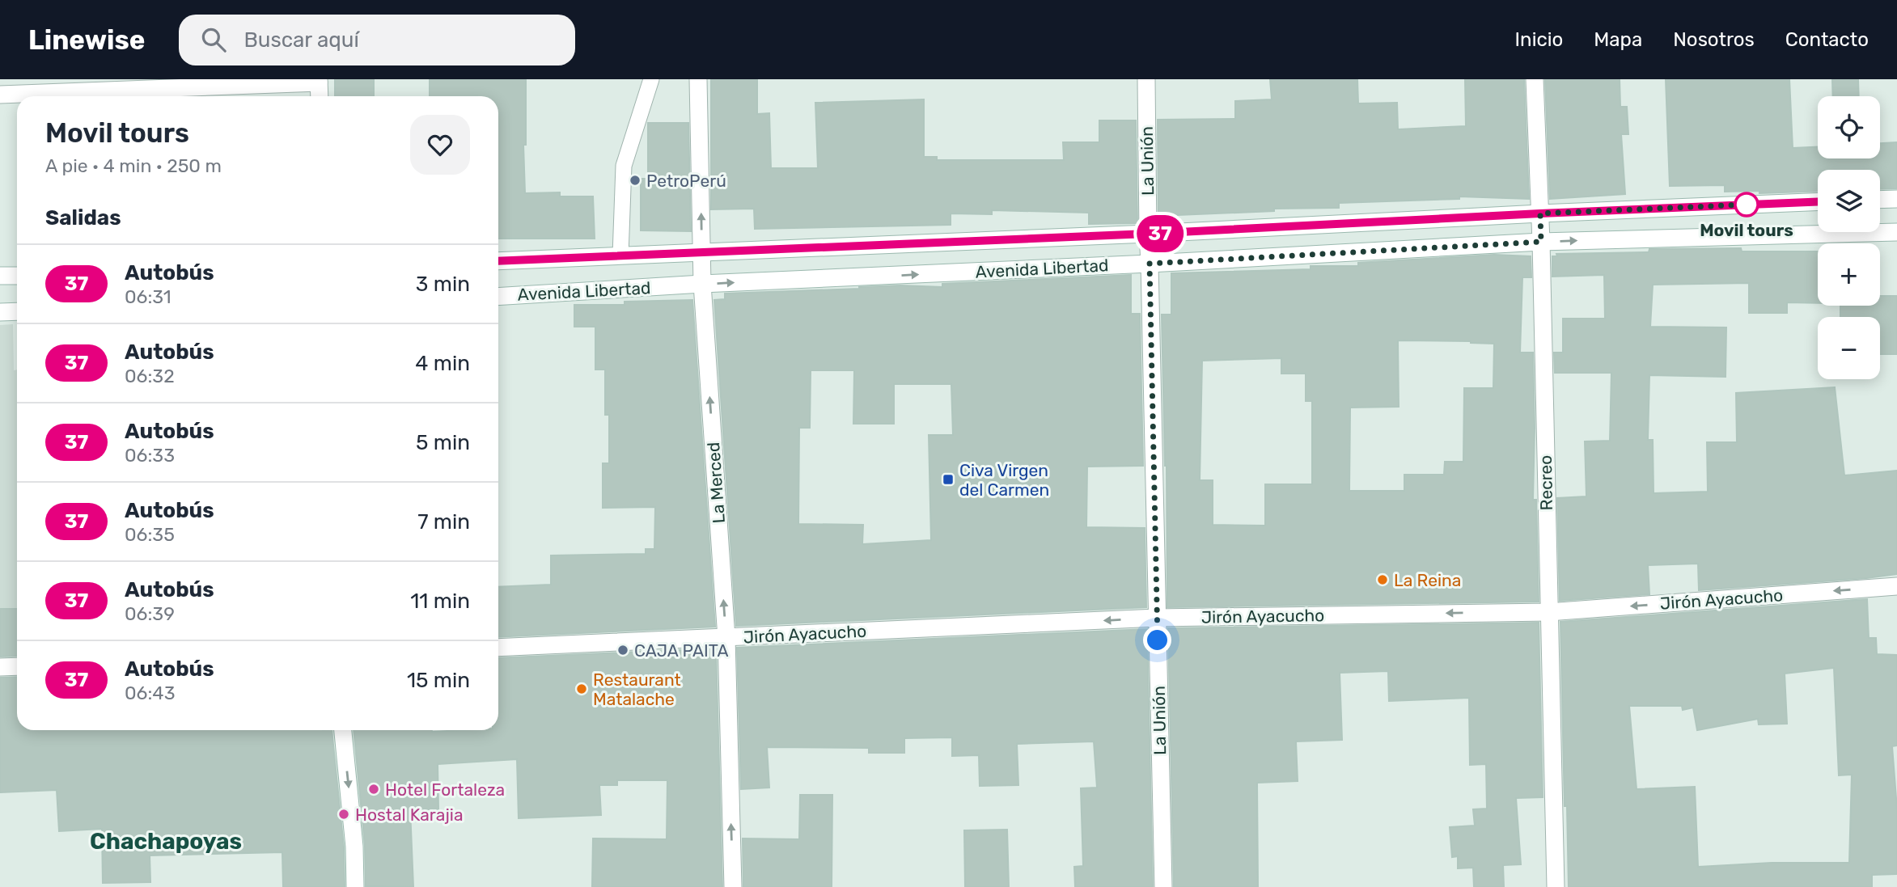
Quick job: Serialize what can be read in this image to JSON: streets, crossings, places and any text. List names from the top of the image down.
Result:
{
  "streets": {
    "street": [
      "La Unión",
      "Avenida Libertad",
      "La Merced",
      "Recreo",
      "Jirón Ayacucho"
    ]
  },
  "crossings": [
    ["La Unión", "Avenida Libertad"],
    ["La Unión", "Jirón Ayacucho"],
    ["Avenida Libertad", "La Merced"],
    ["Avenida Libertad", "Recreo"],
    ["La Merced", "Jirón Ayacucho"],
    ["Recreo", "Jirón Ayacucho"]
  ],
  "one_way": ["La Merced", "Jirón Ayacucho"],
  "districts": ["Chachapoyas"],
  "places": {
    "other": [
      "PetroPerú",
      "Movil tours",
      "La Reina",
      "CAJA PAITA",
      "Restaurant Matalache",
      "Hotel Fortaleza",
      "Hostal Karajia"
    ],
    "transit": ["Civa Virgen del Carmen"]
  },
  "lines": ["bus line 37"],
  "page": {
    "header": "Linewise",
    "search": "Buscar aquí",
    "nav": [
      "Inicio",
      "Mapa",
      "Nosotros",
      "Contacto"
    ],
    "on_map": "37",
    "map_buttons": ["+", "−"],
    "heading": [
      ["Movil tours", "A pie · 4 min · 250 m"],
      "Salidas"
    ],
    "list": [
      {
        "mark": "37",
        "name": "Autobús",
        "note": "06:31",
        "value": "3 min"
      },
      {
        "mark": "37",
        "name": "Autobús",
        "note": "06:32",
        "value": "4 min"
      },
      {
        "mark": "37",
        "name": "Autobús",
        "note": "06:33",
        "value": "5 min"
      },
      {
        "mark": "37",
        "name": "Autobús",
        "note": "06:35",
        "value": "7 min"
      },
      {
        "mark": "37",
        "name": "Autobús",
        "note": "06:39",
        "value": "11 min"
      },
      {
        "mark": "37",
        "name": "Autobús",
        "note": "06:43",
        "value": "15 min"
      }
    ]
  }
}
